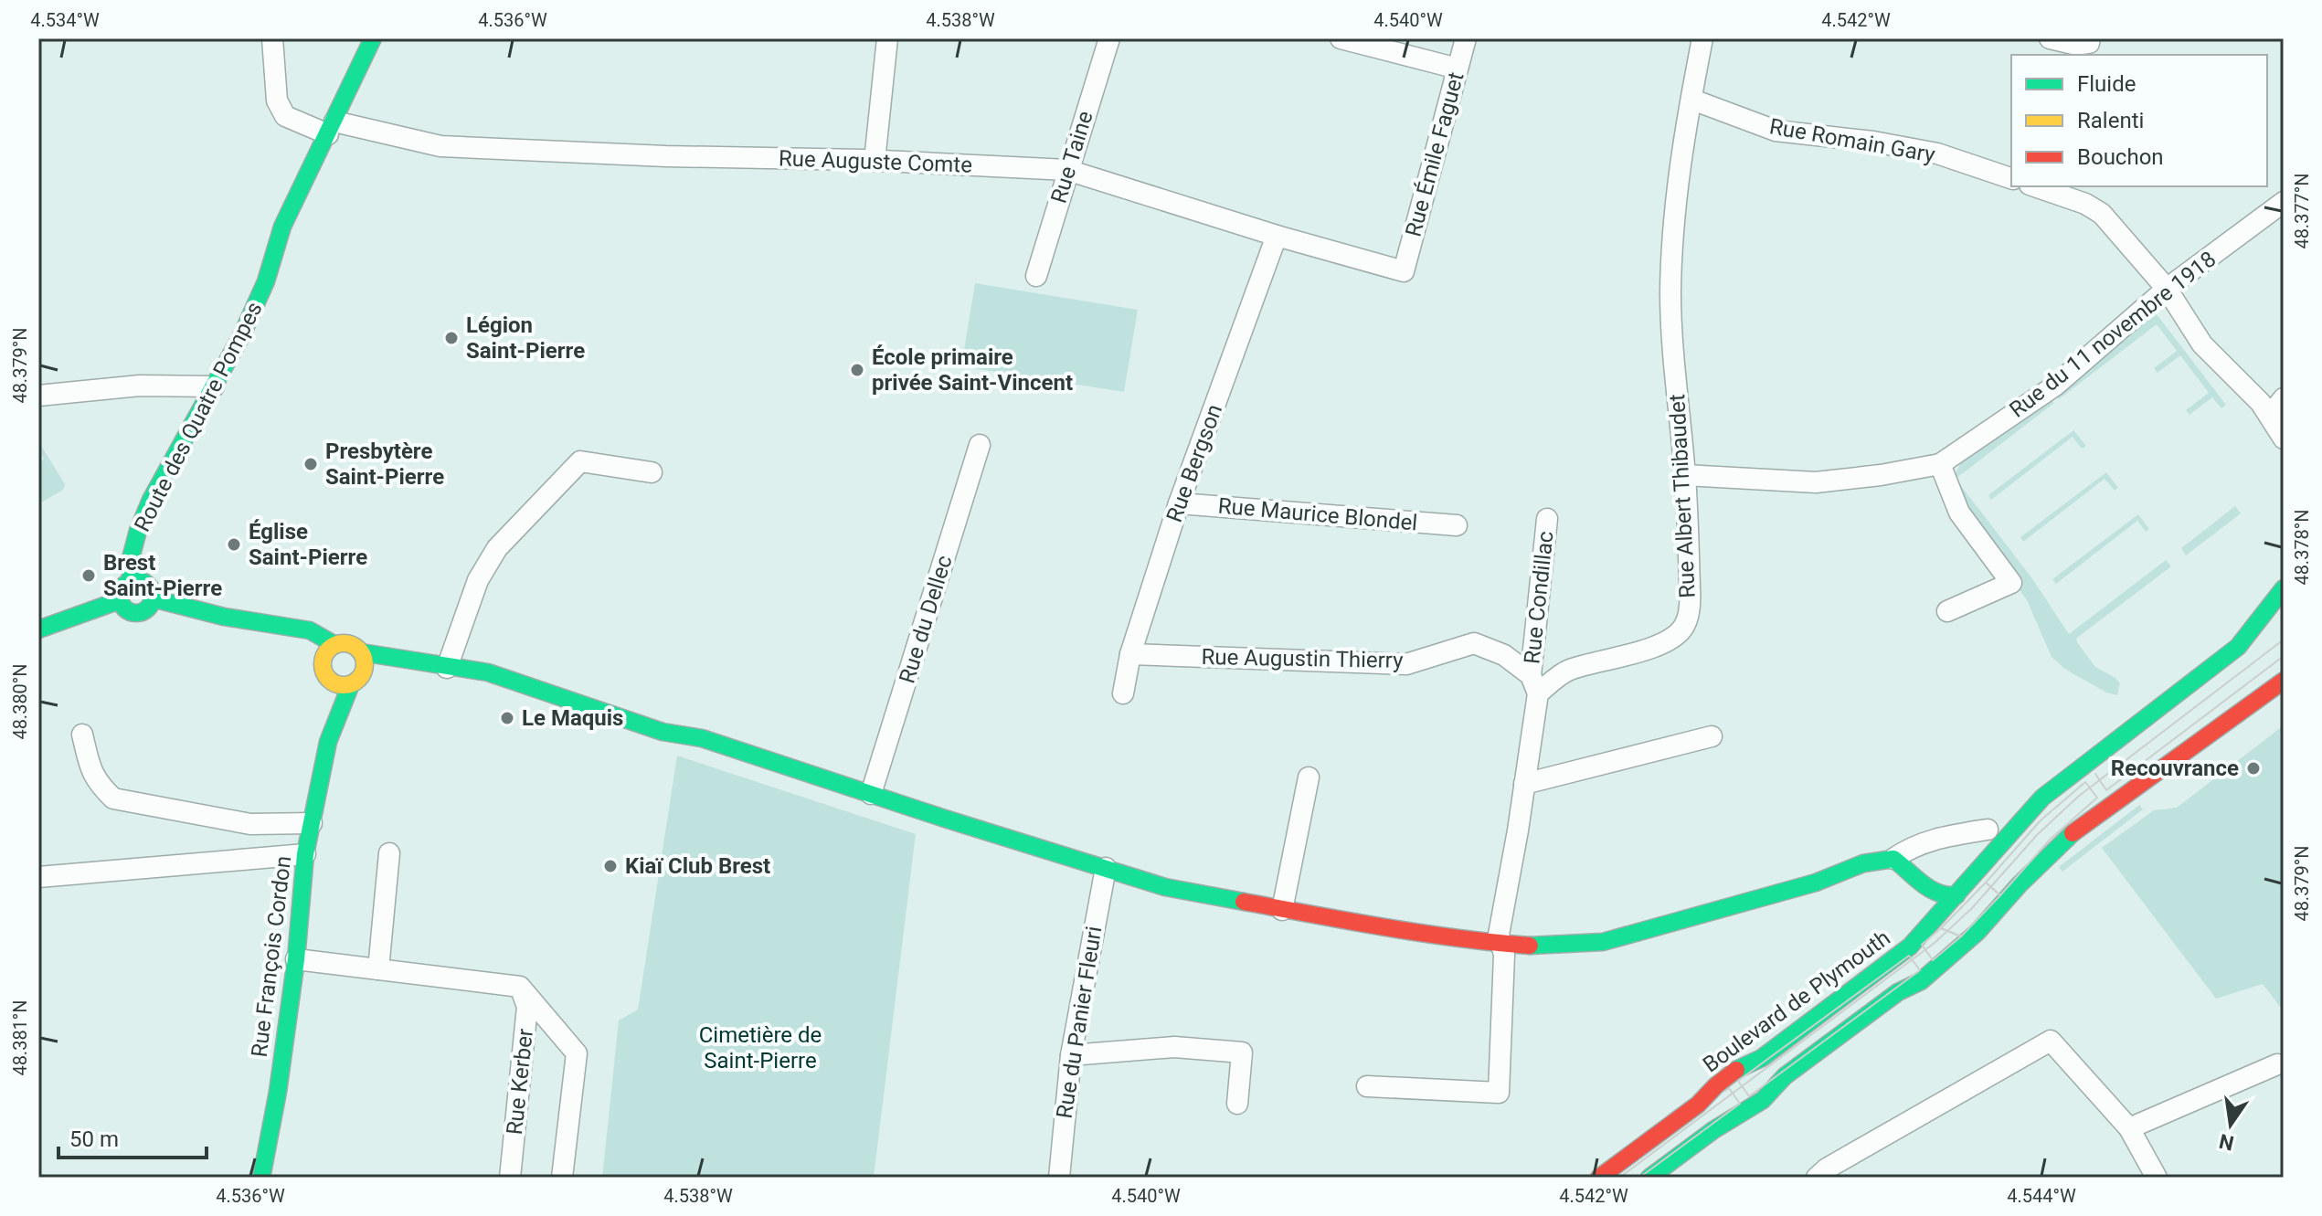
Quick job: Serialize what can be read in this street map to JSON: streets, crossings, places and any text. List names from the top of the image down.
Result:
{
  "streets": {
    "main road": ["Route des Quatre Pompes", "Rue François Cordon", "Boulevard de Plymouth"],
    "street": [
      "Rue Romain Gary",
      "Rue Émile Faguet",
      "Rue Taine",
      "Rue Auguste Comte",
      "Rue du 11 novembre 1918",
      "Rue Bergson",
      "Rue Albert Thibaudet",
      "Rue Maurice Blondel",
      "Rue Condillac",
      "Rue du Dellec",
      "Rue Augustin Thierry",
      "Rue du Panier Fleuri",
      "Rue Kerber"
    ]
  },
  "crossings": [
    ["Rue Romain Gary", "Rue Albert Thibaudet"],
    ["Rue Émile Faguet", "Rue Auguste Comte"],
    ["Rue Taine", "Rue Auguste Comte"],
    ["Rue Auguste Comte", "Route des Quatre Pompes"],
    ["Rue Auguste Comte", "Rue Bergson"],
    ["Rue du 11 novembre 1918", "Rue Albert Thibaudet"],
    ["Rue Bergson", "Rue Maurice Blondel"],
    ["Rue Bergson", "Rue Augustin Thierry"],
    ["Rue Albert Thibaudet", "Rue Condillac"],
    ["Rue Albert Thibaudet", "Rue Augustin Thierry"],
    ["Rue Condillac", "Rue Augustin Thierry"]
  ],
  "parks": ["Cimetière de Saint-Pierre"],
  "places": [
    "Légion Saint-Pierre",
    "École primaire privée Saint-Vincent",
    "Presbytère Saint-Pierre",
    "Église Saint-Pierre",
    "Brest Saint-Pierre",
    "Le Maquis",
    "Recouvrance",
    "Kiaï Club Brest"
  ],
  "legend": ["Fluide", "Ralenti", "Bouchon"],
  "scale_bar": "50 m",
  "north": "bottom",
  "coordinates": [
    "4.534°W",
    "4.536°W",
    "4.538°W",
    "4.540°W",
    "4.542°W",
    "48.377°N",
    "48.379°N",
    "48.378°N",
    "48.380°N",
    "48.381°N",
    "4.544°W"
  ]
}
